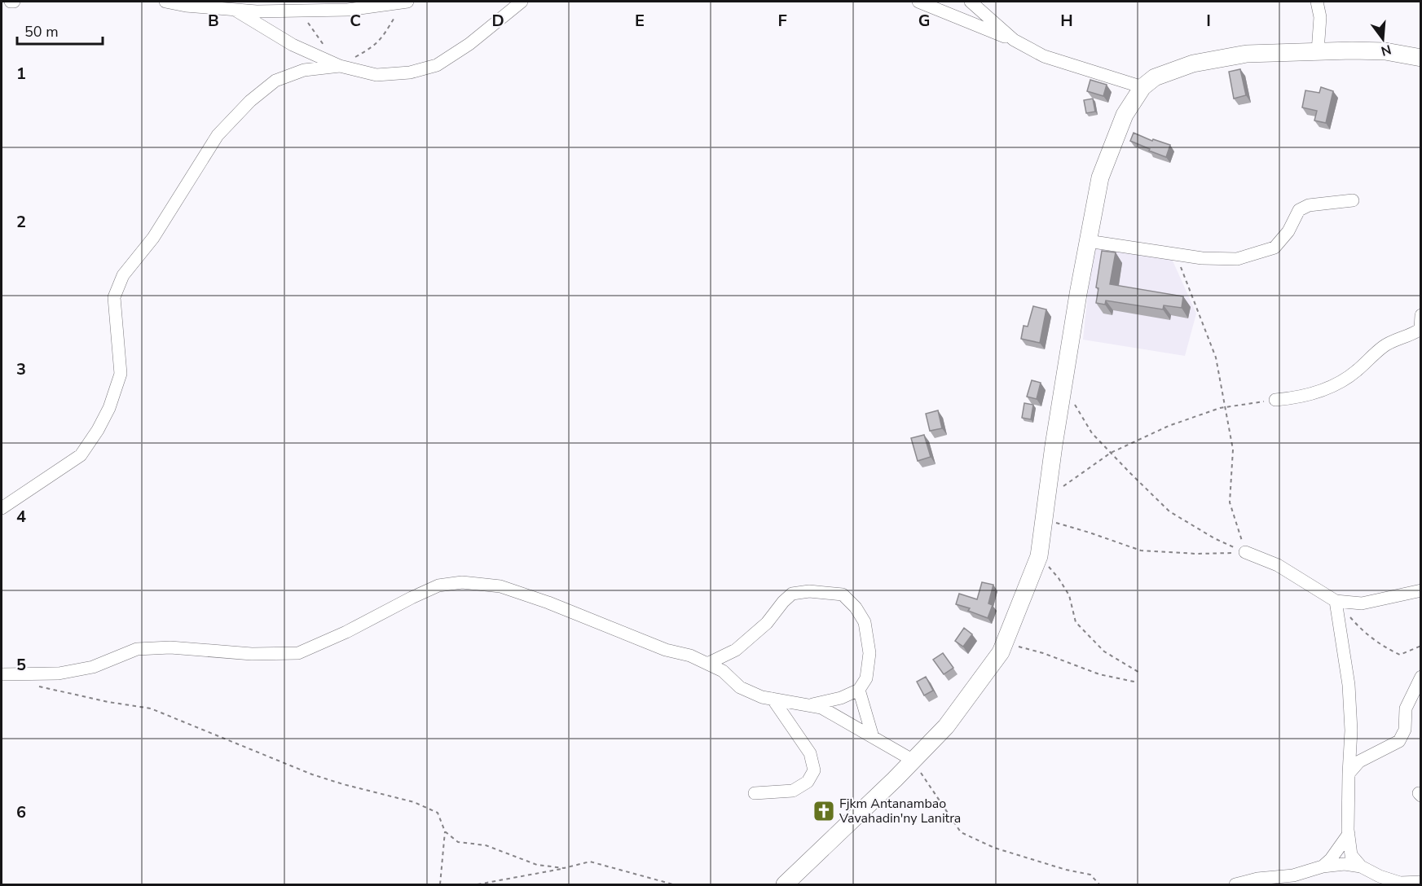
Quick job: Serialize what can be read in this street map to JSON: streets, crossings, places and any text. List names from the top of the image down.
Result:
{
  "places": {
    "church": ["Fjkm Antanambao Vavahadin'ny Lanitra"]
  },
  "scale_bar": "50 m",
  "north": "bottom",
  "grid": {
    "columns": [
      "B",
      "C",
      "D",
      "E",
      "F",
      "G",
      "H",
      "I"
    ],
    "rows": [
      "1",
      "2",
      "3",
      "4",
      "5",
      "6"
    ]
  }
}
